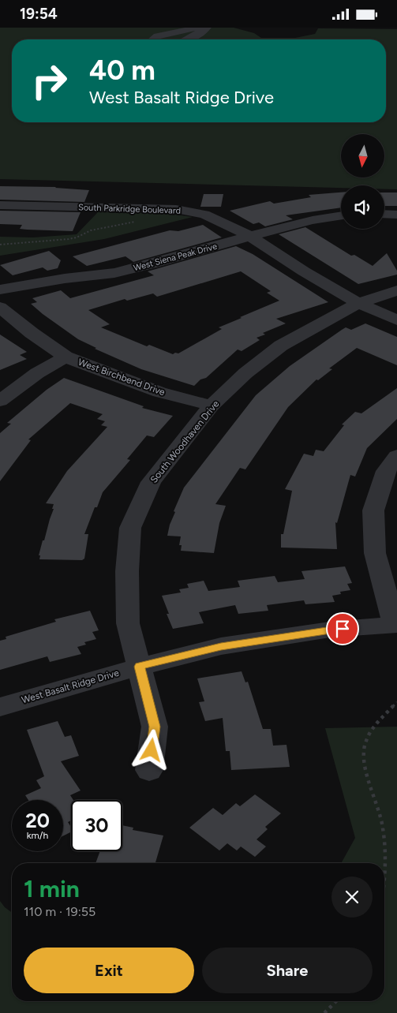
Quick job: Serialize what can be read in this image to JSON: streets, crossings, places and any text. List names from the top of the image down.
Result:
{
  "streets": {
    "street": [
      "South Parkridge Boulevard",
      "West Siena Peak Drive",
      "West Birchbend Drive",
      "South Woodhaven Drive",
      "West Basalt Ridge Drive"
    ]
  },
  "crossings": [
    ["South Parkridge Boulevard", "West Siena Peak Drive"],
    ["South Parkridge Boulevard", "South Woodhaven Drive"],
    ["West Birchbend Drive", "South Woodhaven Drive"],
    ["South Woodhaven Drive", "West Basalt Ridge Drive"]
  ],
  "north": "bottom",
  "page": {
    "status": "19:54",
    "turn": ["40 m", "West Basalt Ridge Drive"],
    "speed": "20 km/h",
    "limit": "30",
    "heading": ["1 min", "110 m · 19:55"],
    "buttons": ["Exit", "Share"]
  }
}
